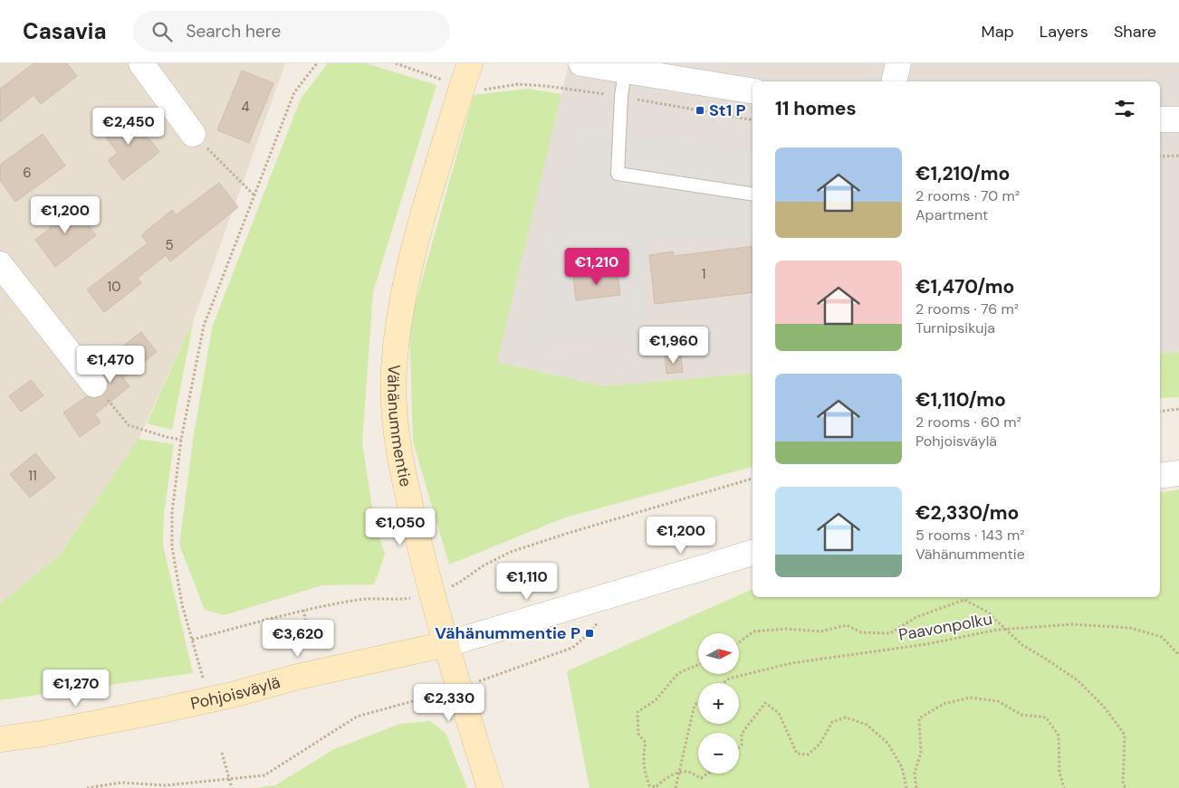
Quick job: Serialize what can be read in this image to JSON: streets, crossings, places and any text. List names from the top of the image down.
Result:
{
  "streets": {
    "main road": ["Vähänummentie", "Pohjoisväylä"],
    "path": ["Paavonpolku"]
  },
  "crossings": [
    ["Vähänummentie", "Pohjoisväylä"]
  ],
  "places": {
    "transit": ["St1 P", "Vähänummentie P"]
  },
  "house_numbers": [
    "4",
    "6",
    "5",
    "1",
    "10",
    "11"
  ],
  "north": "right",
  "page": {
    "header": "Casavia",
    "search": "Search here",
    "nav": ["Map", "Layers", "Share"],
    "heading": "11 homes",
    "price": [
      "€2,450",
      "€1,200",
      "€1,210",
      "€1,960",
      "€1,470",
      "€1,050",
      "€1,200",
      "€1,110",
      "€3,620",
      "€1,270",
      "€2,330"
    ],
    "list": [
      {
        "name": "€1,210/mo",
        "note": "2 rooms · 70 m² · Apartment"
      },
      {
        "name": "€1,470/mo",
        "note": "2 rooms · 76 m² · Turnipsikuja"
      },
      {
        "name": "€1,110/mo",
        "note": "2 rooms · 60 m² · Pohjoisväylä"
      },
      {
        "name": "€2,330/mo",
        "note": "5 rooms · 143 m² · Vähänummentie"
      }
    ],
    "map_buttons": ["+", "−"]
  }
}
